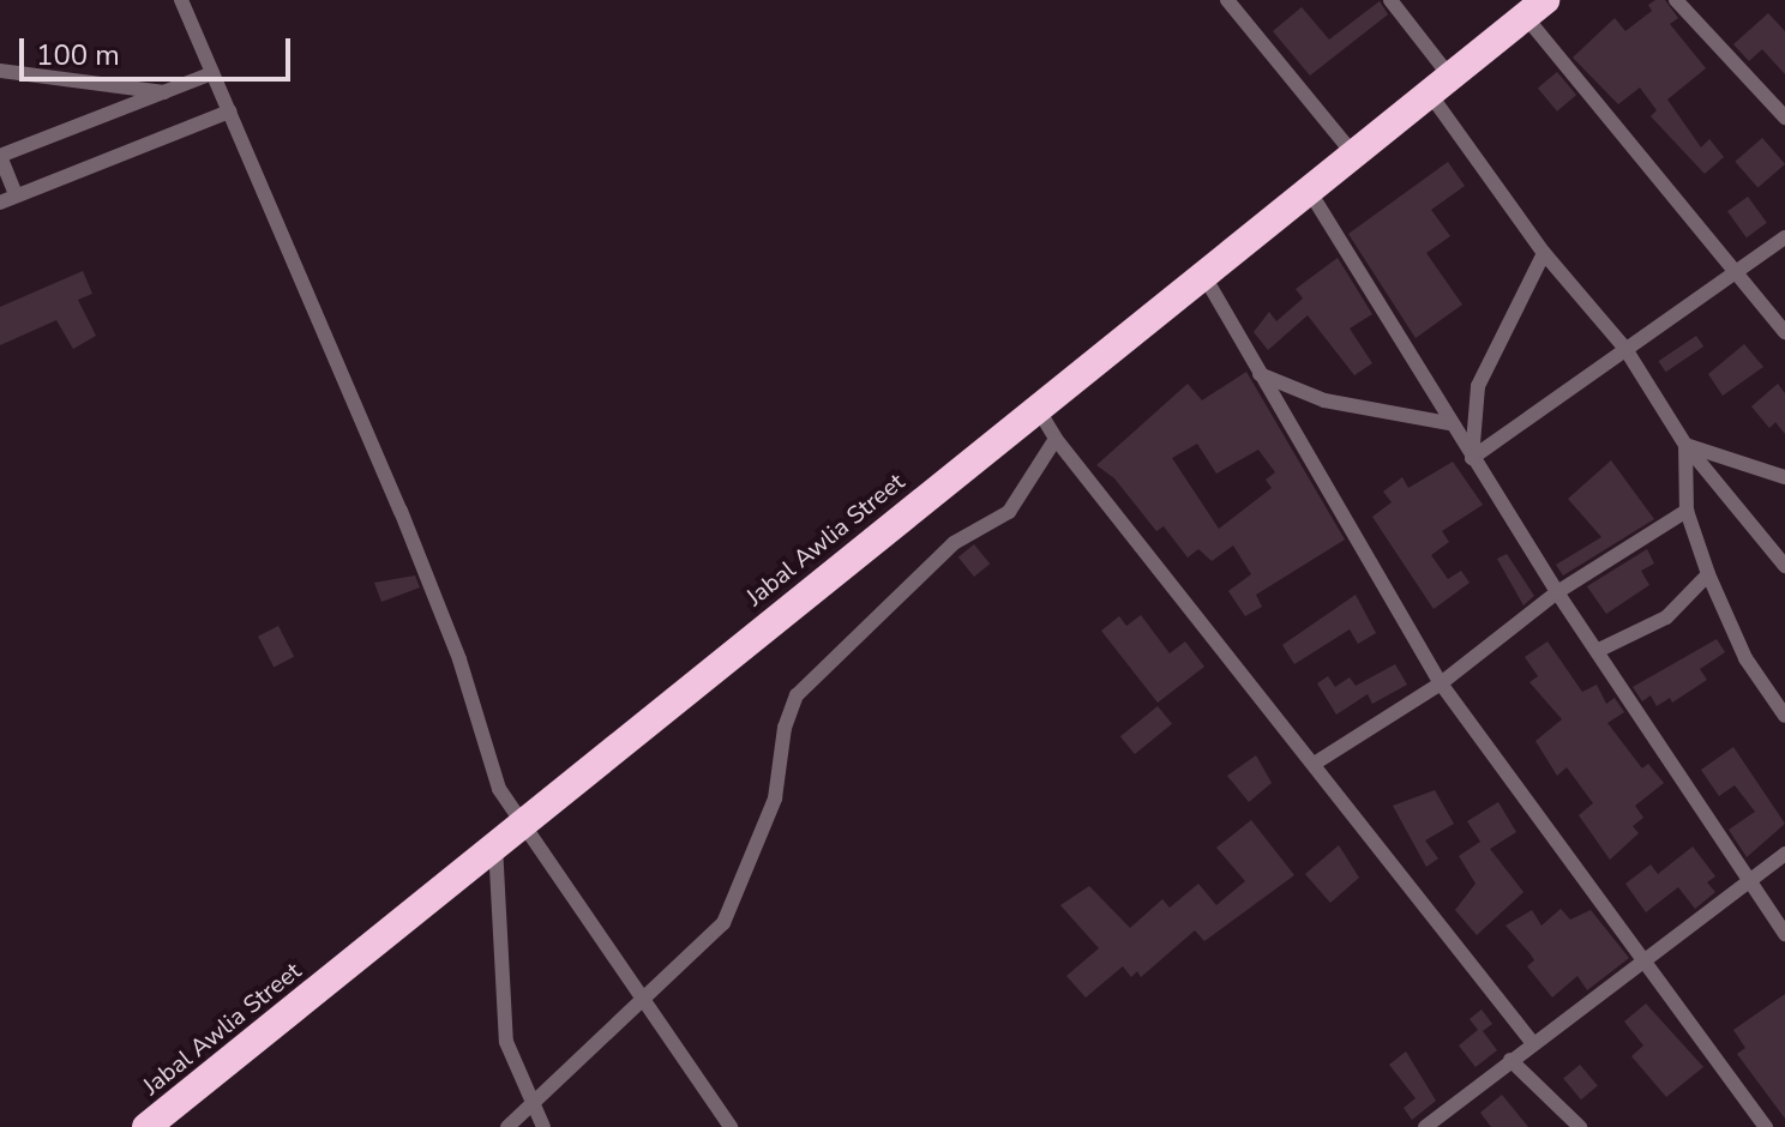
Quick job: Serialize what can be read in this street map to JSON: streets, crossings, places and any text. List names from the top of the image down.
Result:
{
  "streets": {
    "highway": ["Jabal Awlia Street"]
  },
  "scale_bar": "100 m"
}
